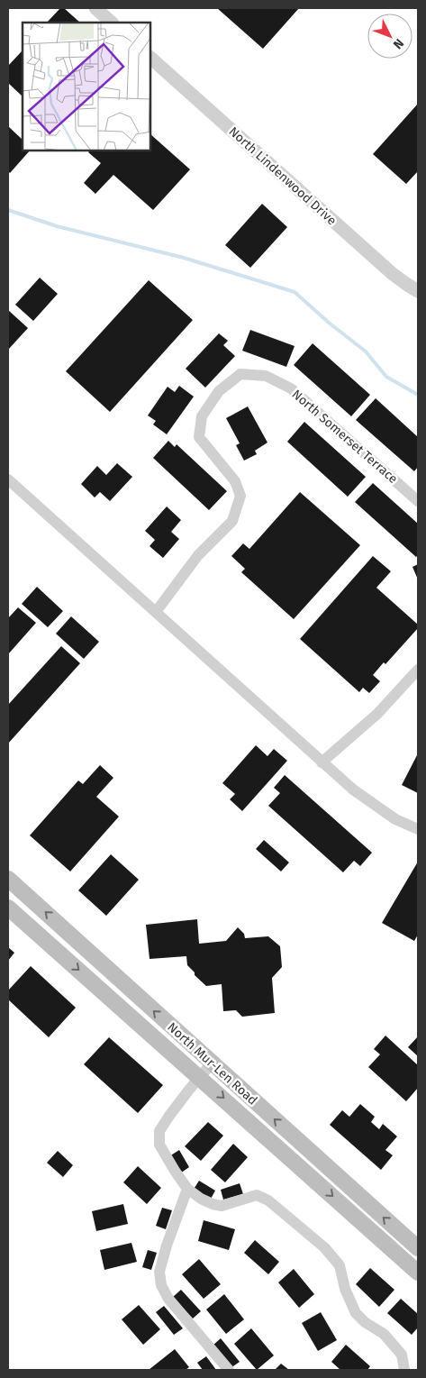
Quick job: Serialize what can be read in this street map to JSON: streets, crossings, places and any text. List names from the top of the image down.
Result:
{
  "streets": {
    "main road": ["North Mur-Len Road"],
    "street": ["North Lindenwood Drive", "North Somerset Terrace"]
  },
  "north": "bottom right"
}
